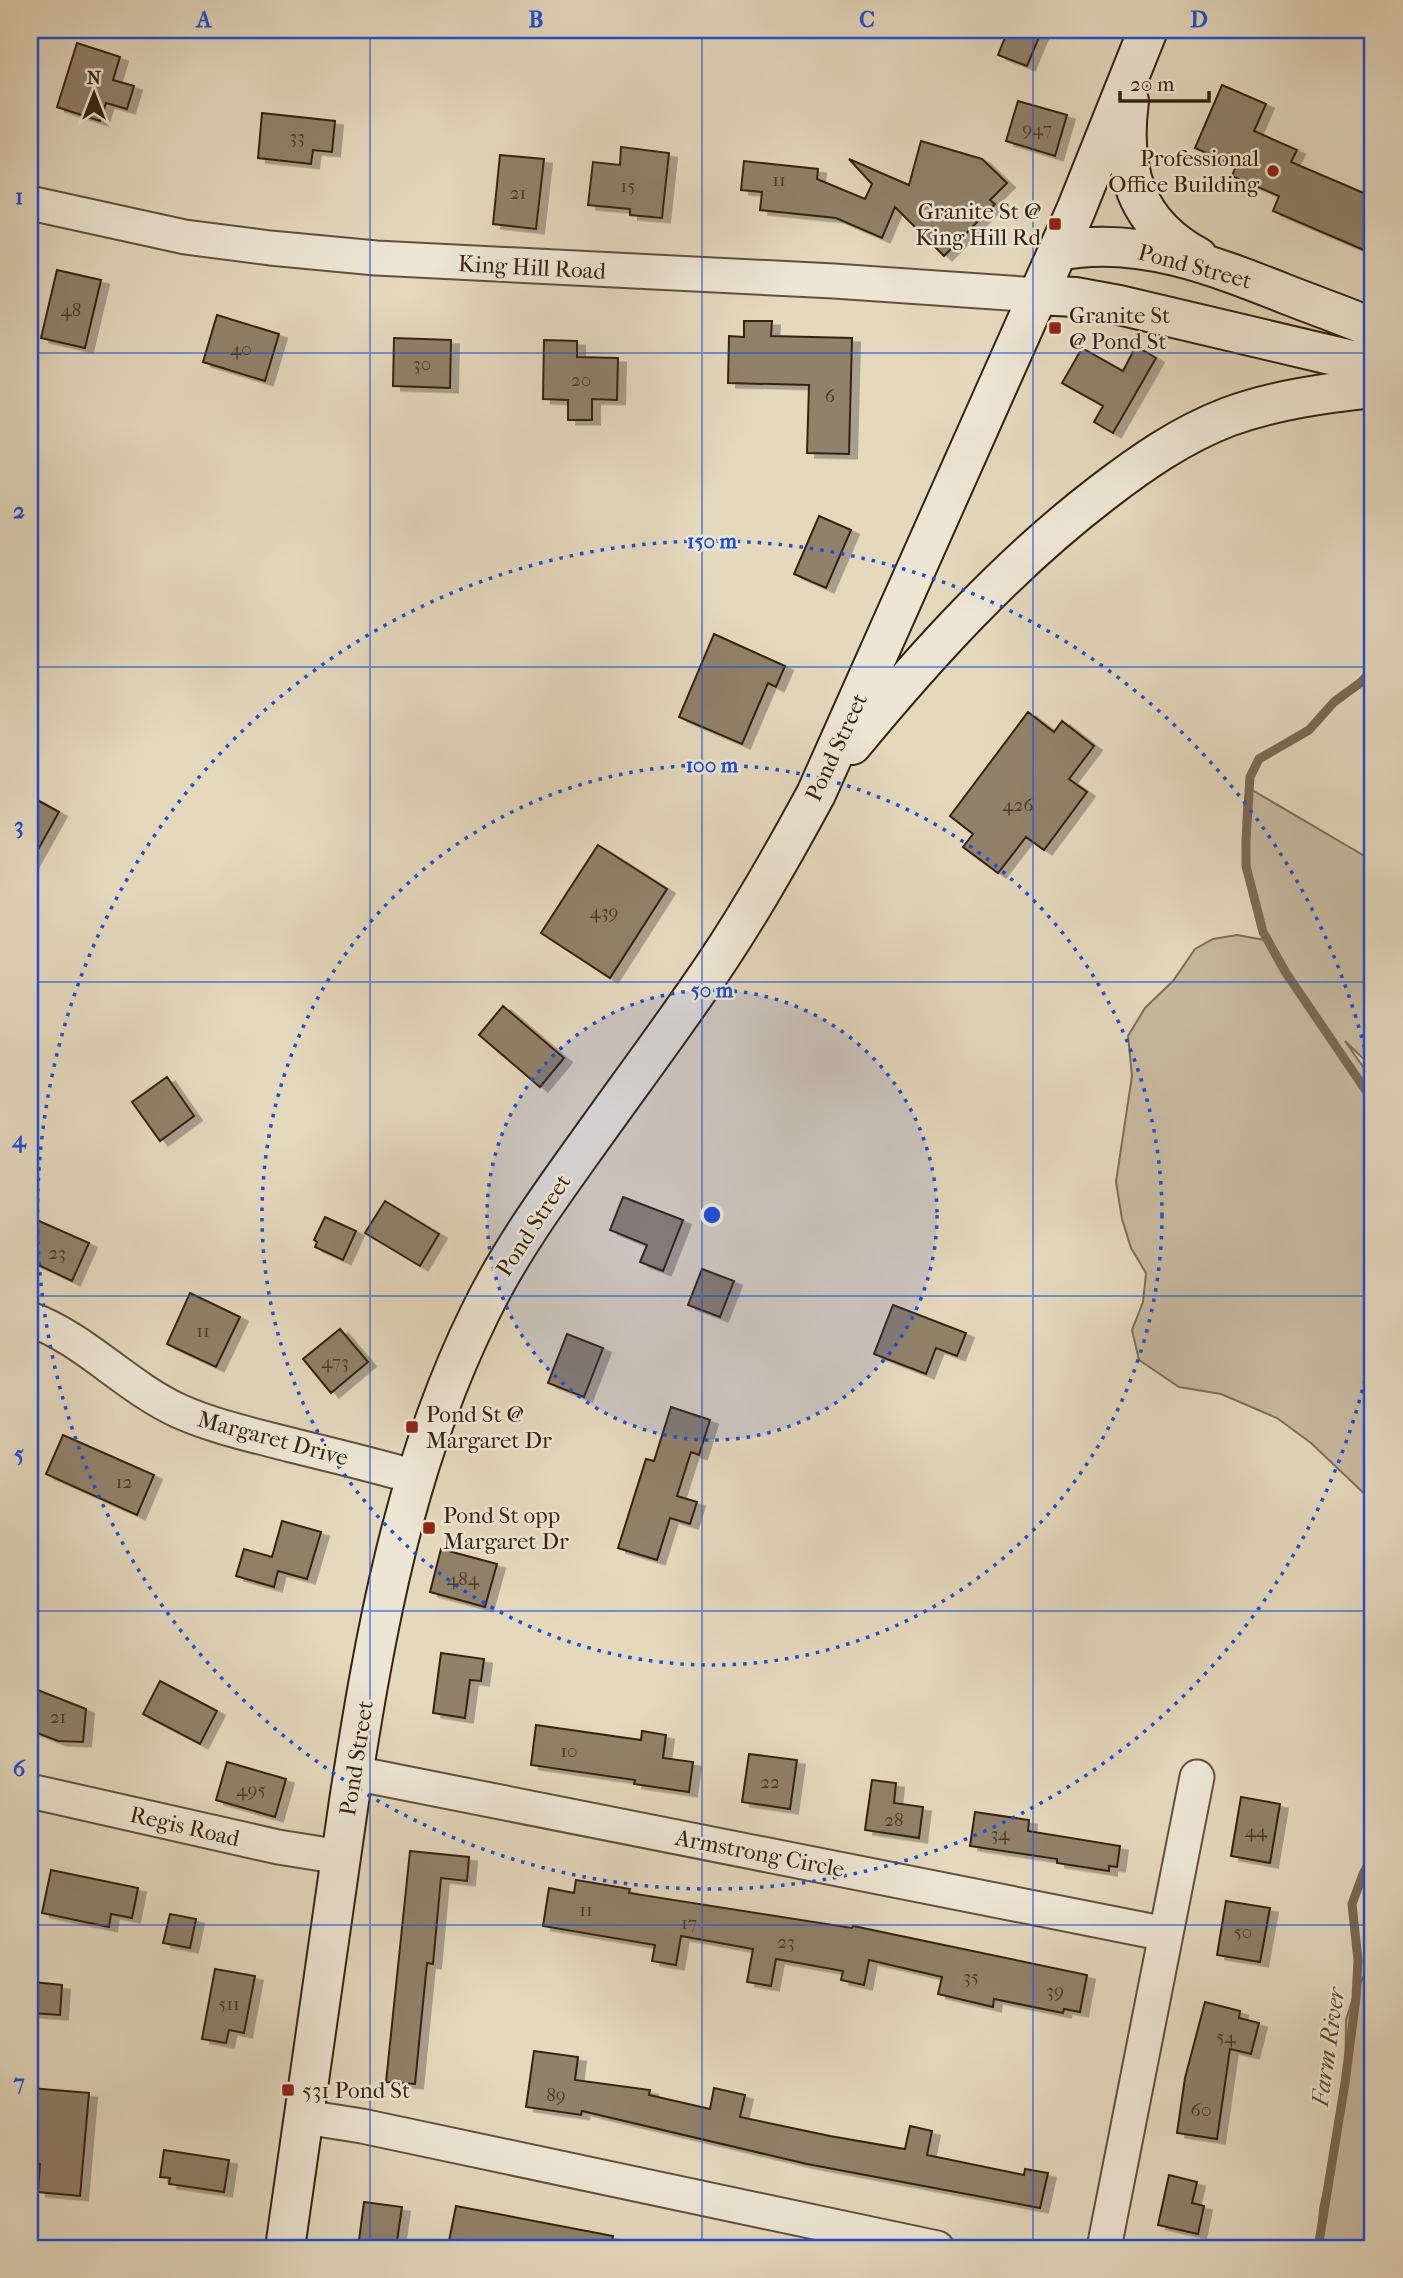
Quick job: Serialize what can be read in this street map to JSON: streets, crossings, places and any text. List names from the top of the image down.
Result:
{
  "streets": {
    "main road": ["Pond Street"],
    "street": [
      "King Hill Road",
      "Margaret Drive",
      "Regis Road",
      "Armstrong Circle"
    ]
  },
  "crossings": [
    ["Pond Street", "King Hill Road"],
    ["Pond Street", "Margaret Drive"],
    ["Pond Street", "Regis Road"],
    ["Pond Street", "Armstrong Circle"]
  ],
  "water": ["Farm River"],
  "places": {
    "other": ["Professional Office Building"],
    "transit": [
      "Granite St @ King Hill Rd",
      "Granite St @ Pond St",
      "Pond St @ Margaret Dr",
      "Pond St opp Margaret Dr",
      "531 Pond St"
    ]
  },
  "house_numbers": [
    "947",
    "33",
    "11",
    "15",
    "21",
    "48",
    "40",
    "30",
    "20",
    "6",
    "426",
    "439",
    "23",
    "11",
    "473",
    "12",
    "484",
    "21",
    "10",
    "22",
    "495",
    "28",
    "44",
    "34",
    "11",
    "17",
    "50",
    "23",
    "35",
    "39",
    "511",
    "54",
    "89",
    "60"
  ],
  "scale_bar": "20 m",
  "north": "top",
  "grid": {
    "columns": [
      "A",
      "B",
      "C",
      "D"
    ],
    "rows": [
      "1",
      "2",
      "3",
      "4",
      "5",
      "6",
      "7"
    ]
  },
  "rings": ["150 m", "100 m", "50 m"]
}
